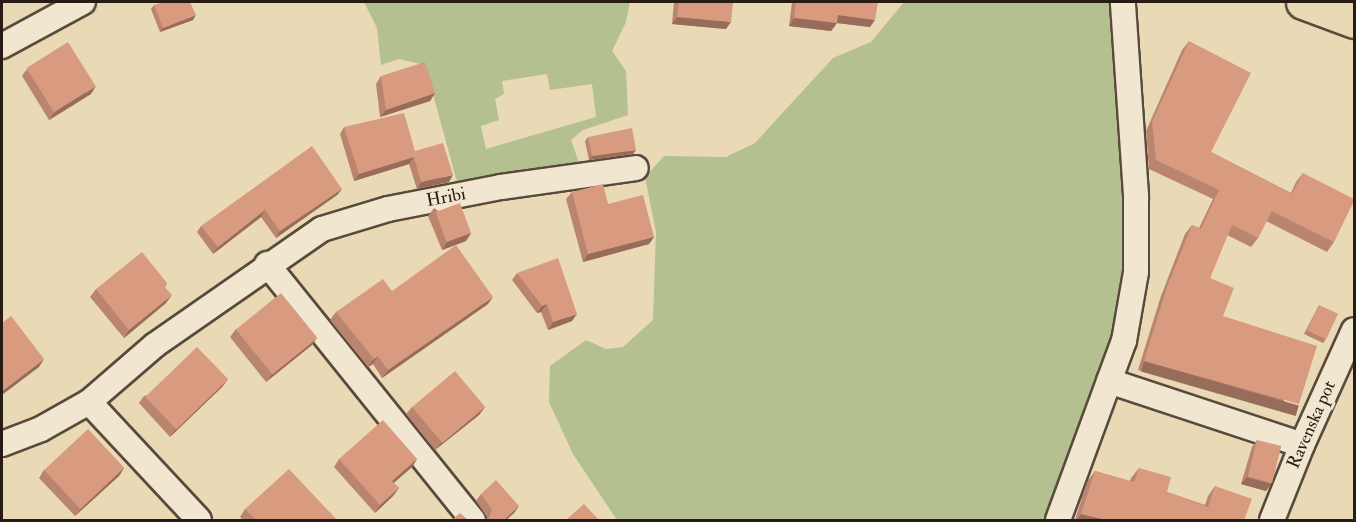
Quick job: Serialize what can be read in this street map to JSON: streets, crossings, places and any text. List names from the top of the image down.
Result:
{
  "streets": {
    "street": ["Hribi", "Ravenska pot"]
  }
}
